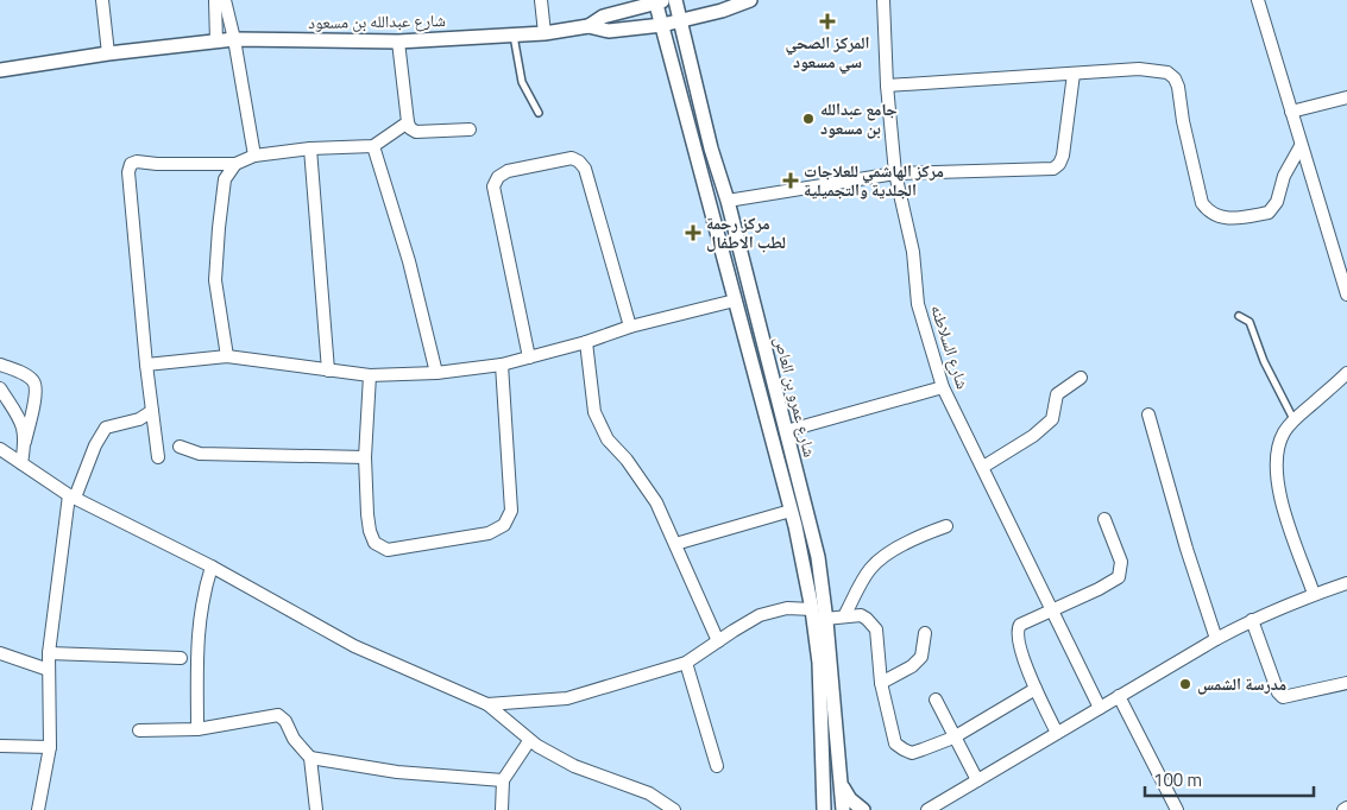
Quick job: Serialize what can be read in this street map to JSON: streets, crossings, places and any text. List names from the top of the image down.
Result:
{
  "streets": {
    "street": ["شارع عبدالله بن مسعود", "شارع السلاطنه", "شارع عمرو بن العاص"]
  },
  "crossings": [
    ["شارع عبدالله بن مسعود", "شارع عمرو بن العاص"]
  ],
  "places": {
    "health": ["المركز الصحي سي مسعود", "مركز الهاشمي للعلاجات الجلدية والتجميلية", "مركز رحمة لطب الاطفال"],
    "other": ["جامع عبدالله بن مسعود", "مدرسة الشمس"]
  },
  "scale_bar": "100 m"
}
